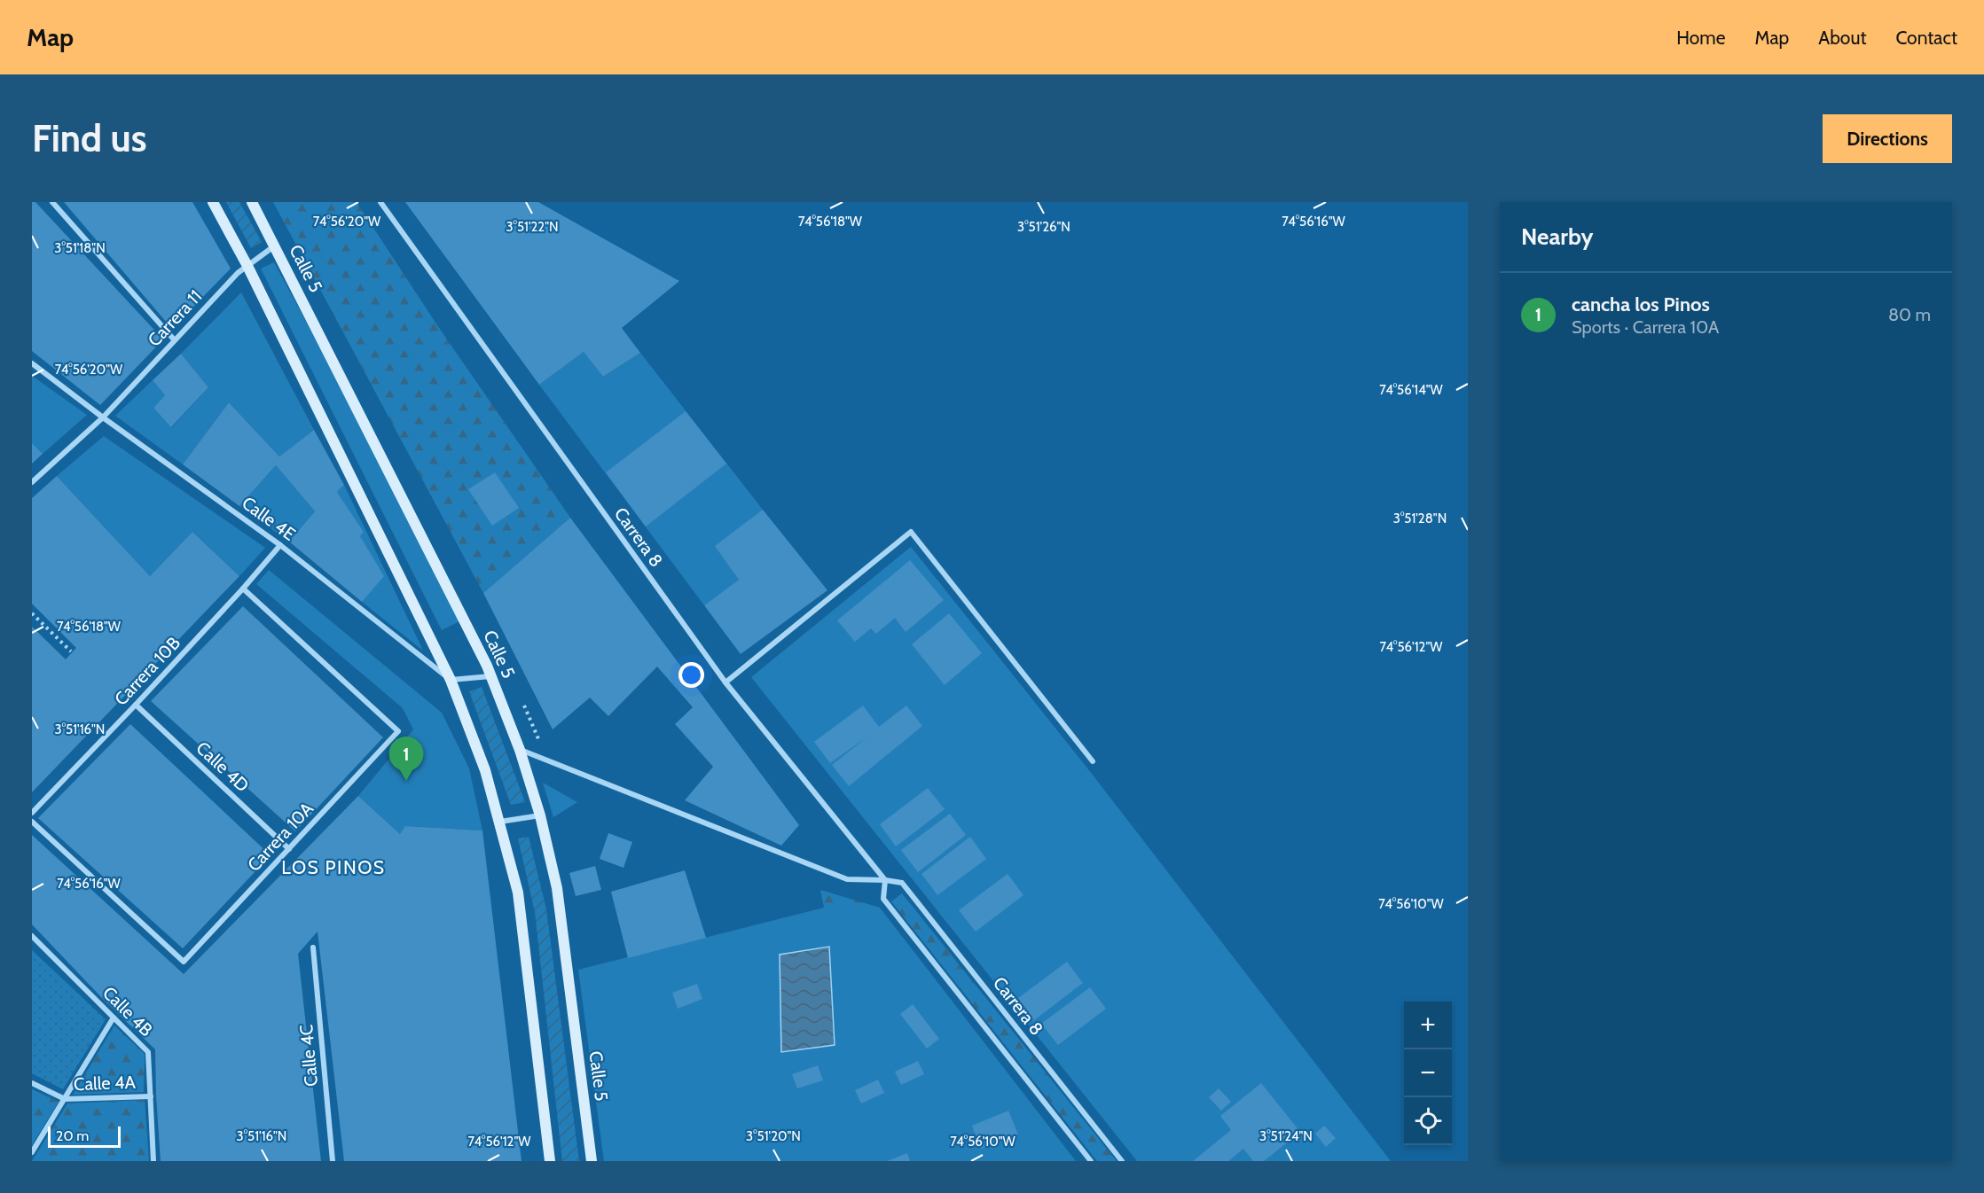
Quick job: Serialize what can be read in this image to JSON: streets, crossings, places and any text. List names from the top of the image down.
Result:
{
  "streets": {
    "main road": ["Calle 5"],
    "street": [
      "Carrera 11",
      "Calle 4E",
      "Carrera 8",
      "Carrera 10B",
      "Calle 4D",
      "Carrera 10A",
      "Calle 4B",
      "Calle 4C",
      "Calle 4A"
    ]
  },
  "crossings": [
    ["Calle 5", "Carrera 11"],
    ["Carrera 11", "Calle 4E"],
    ["Calle 4E", "Carrera 10B"],
    ["Carrera 10B", "Calle 4D"],
    ["Carrera 10B", "Carrera 10A"],
    ["Calle 4D", "Carrera 10A"],
    ["Calle 4B", "Calle 4A"]
  ],
  "districts": ["LOS PINOS"],
  "scale_bar": "20 m",
  "page": {
    "header": "Map",
    "nav": [
      "Home",
      "Map",
      "About",
      "Contact"
    ],
    "buttons": "Directions",
    "title": "Find us",
    "heading": "Nearby",
    "list": [
      {
        "mark": "1",
        "name": "cancha los Pinos",
        "note": "Sports · Carrera 10A",
        "value": "80 m"
      }
    ],
    "pins": "1",
    "map_buttons": ["+", "−"],
    "scale": "20 m"
  },
  "coordinates": [
    "74°56'20\"W",
    "74°56'18\"W",
    "74°56'16\"W",
    "3°51'22\"N",
    "3°51'26\"N",
    "3°51'18\"N",
    "74°56'14\"W",
    "3°51'28\"N",
    "74°56'12\"W",
    "3°51'16\"N",
    "74°56'10\"W",
    "3°51'20\"N",
    "3°51'24\"N"
  ]
}
